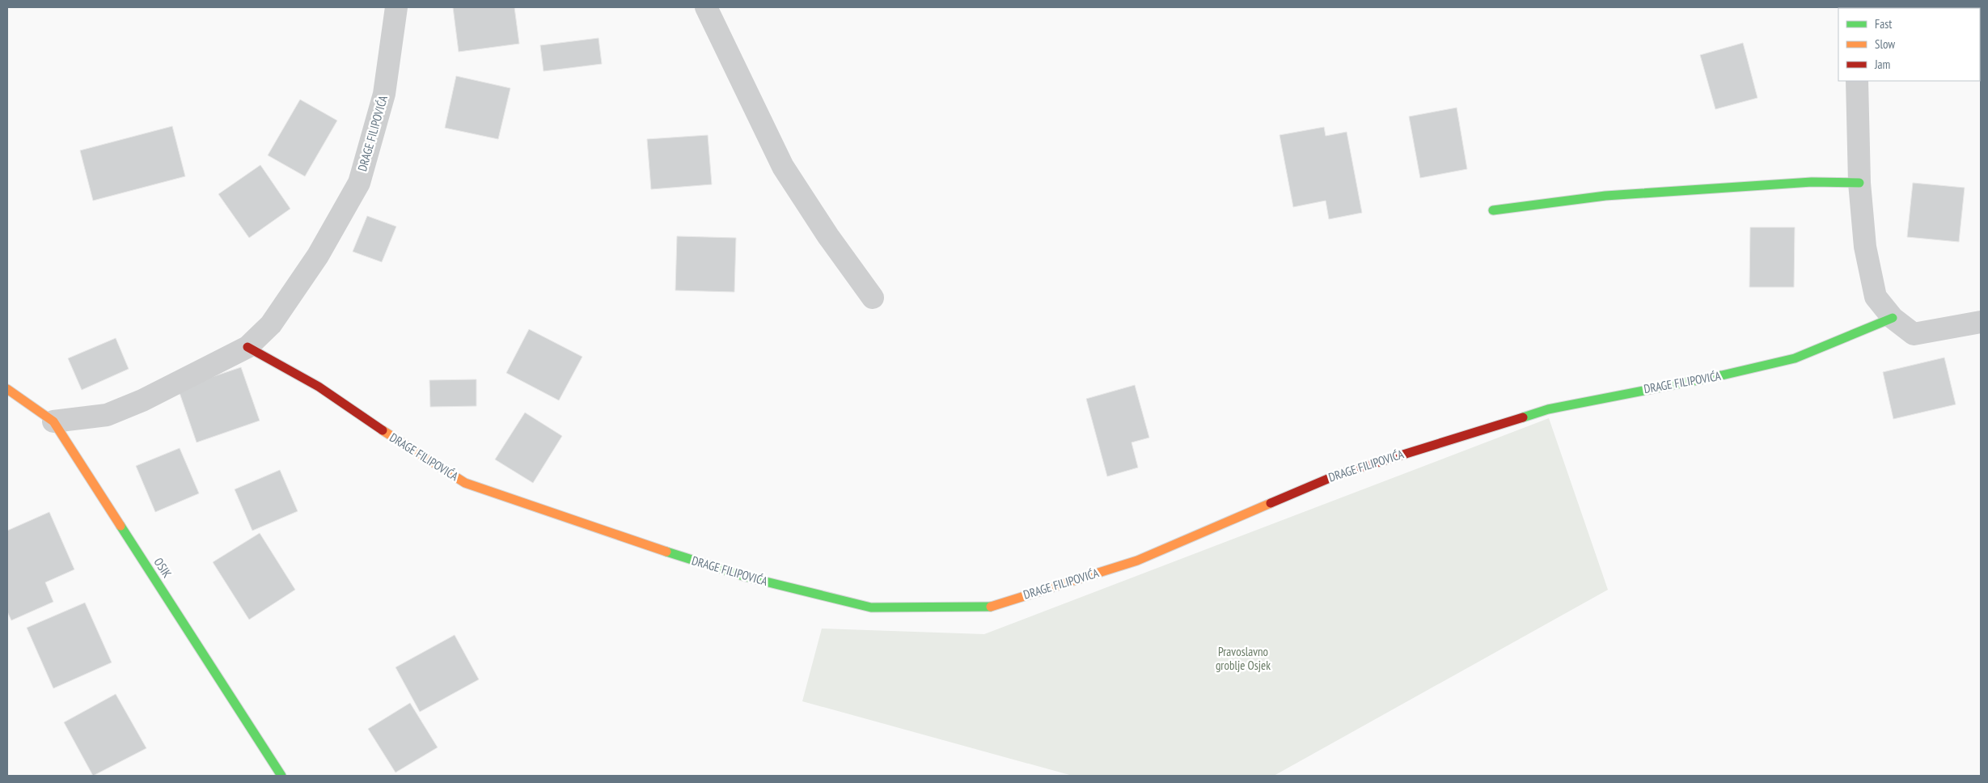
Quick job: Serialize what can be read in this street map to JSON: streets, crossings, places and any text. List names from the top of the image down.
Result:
{
  "streets": {
    "street": ["DRAGE FILIPOVIĆA", "OSIK"]
  },
  "crossings": [
    ["DRAGE FILIPOVIĆA", "OSIK"]
  ],
  "parks": ["Pravoslavno groblje Osjek"],
  "legend": ["Fast", "Slow", "Jam"]
}
